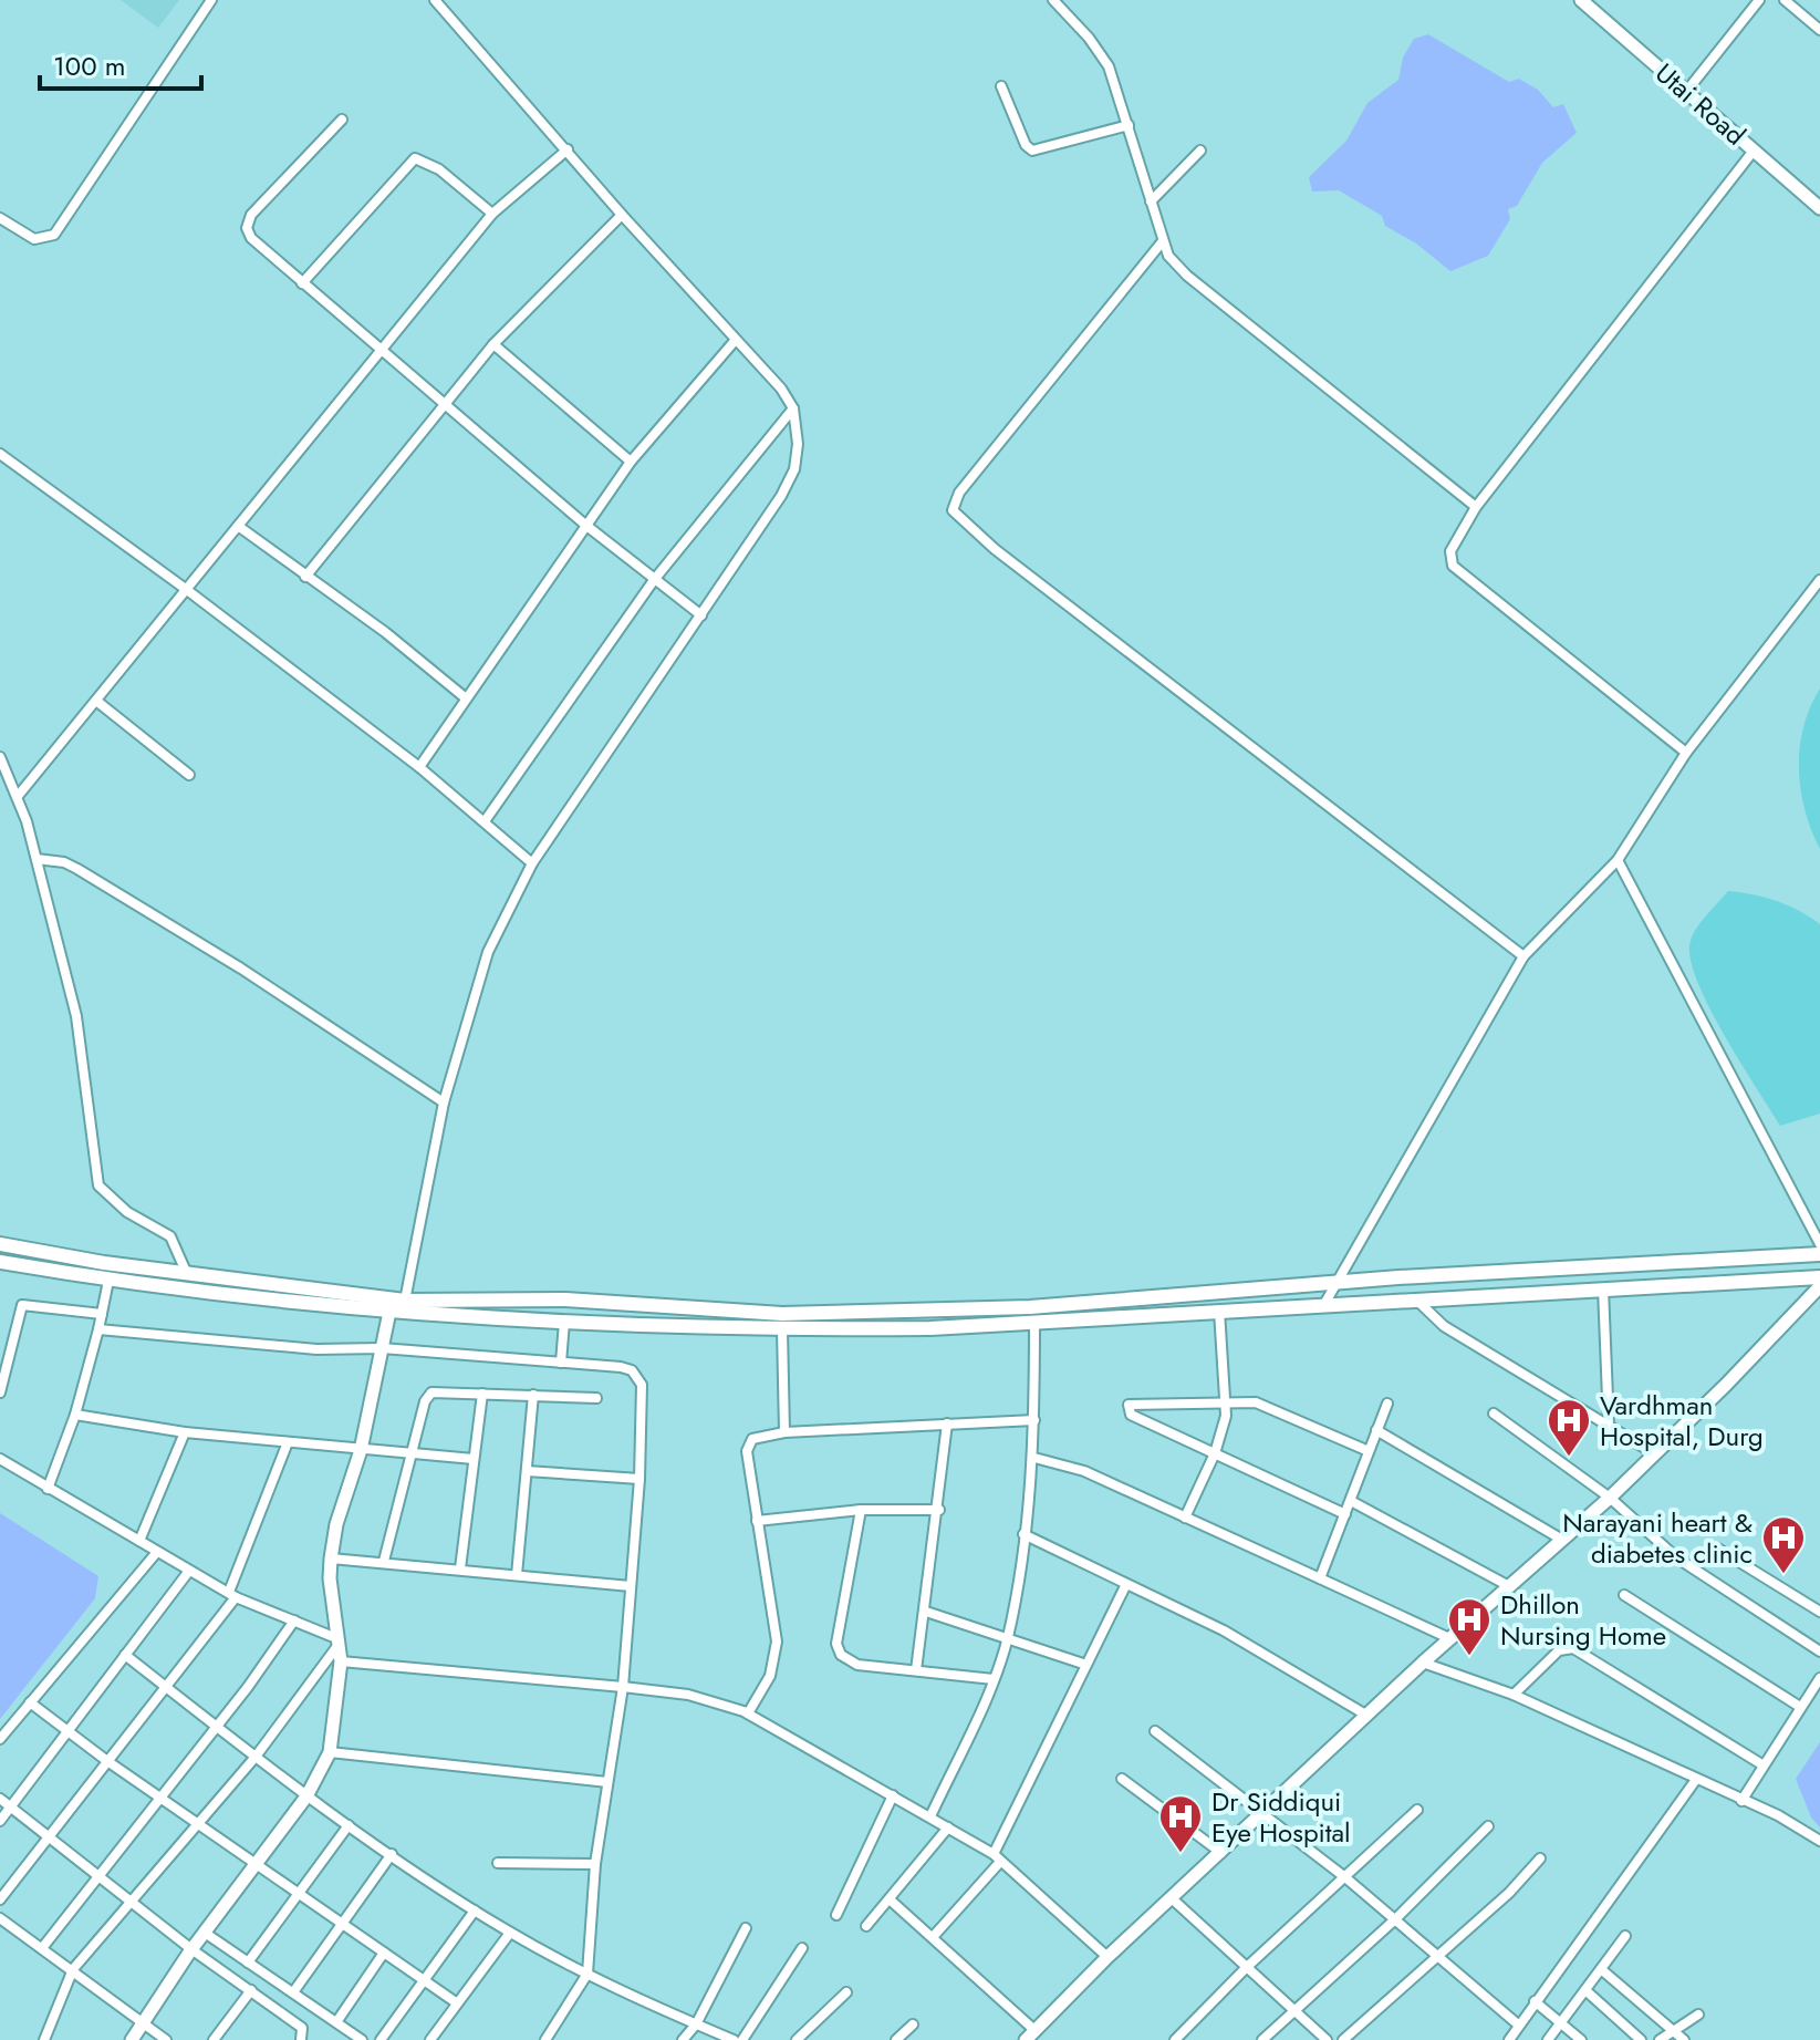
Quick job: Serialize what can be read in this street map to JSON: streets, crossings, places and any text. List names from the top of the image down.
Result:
{
  "streets": {
    "street": ["Utai Road"]
  },
  "places": {
    "hospital": [
      "Vardhman Hospital, Durg",
      "Narayani heart & diabetes clinic",
      "Dhillon Nursing Home",
      "Dr Siddiqui Eye Hospital"
    ]
  },
  "scale_bar": "100 m"
}
